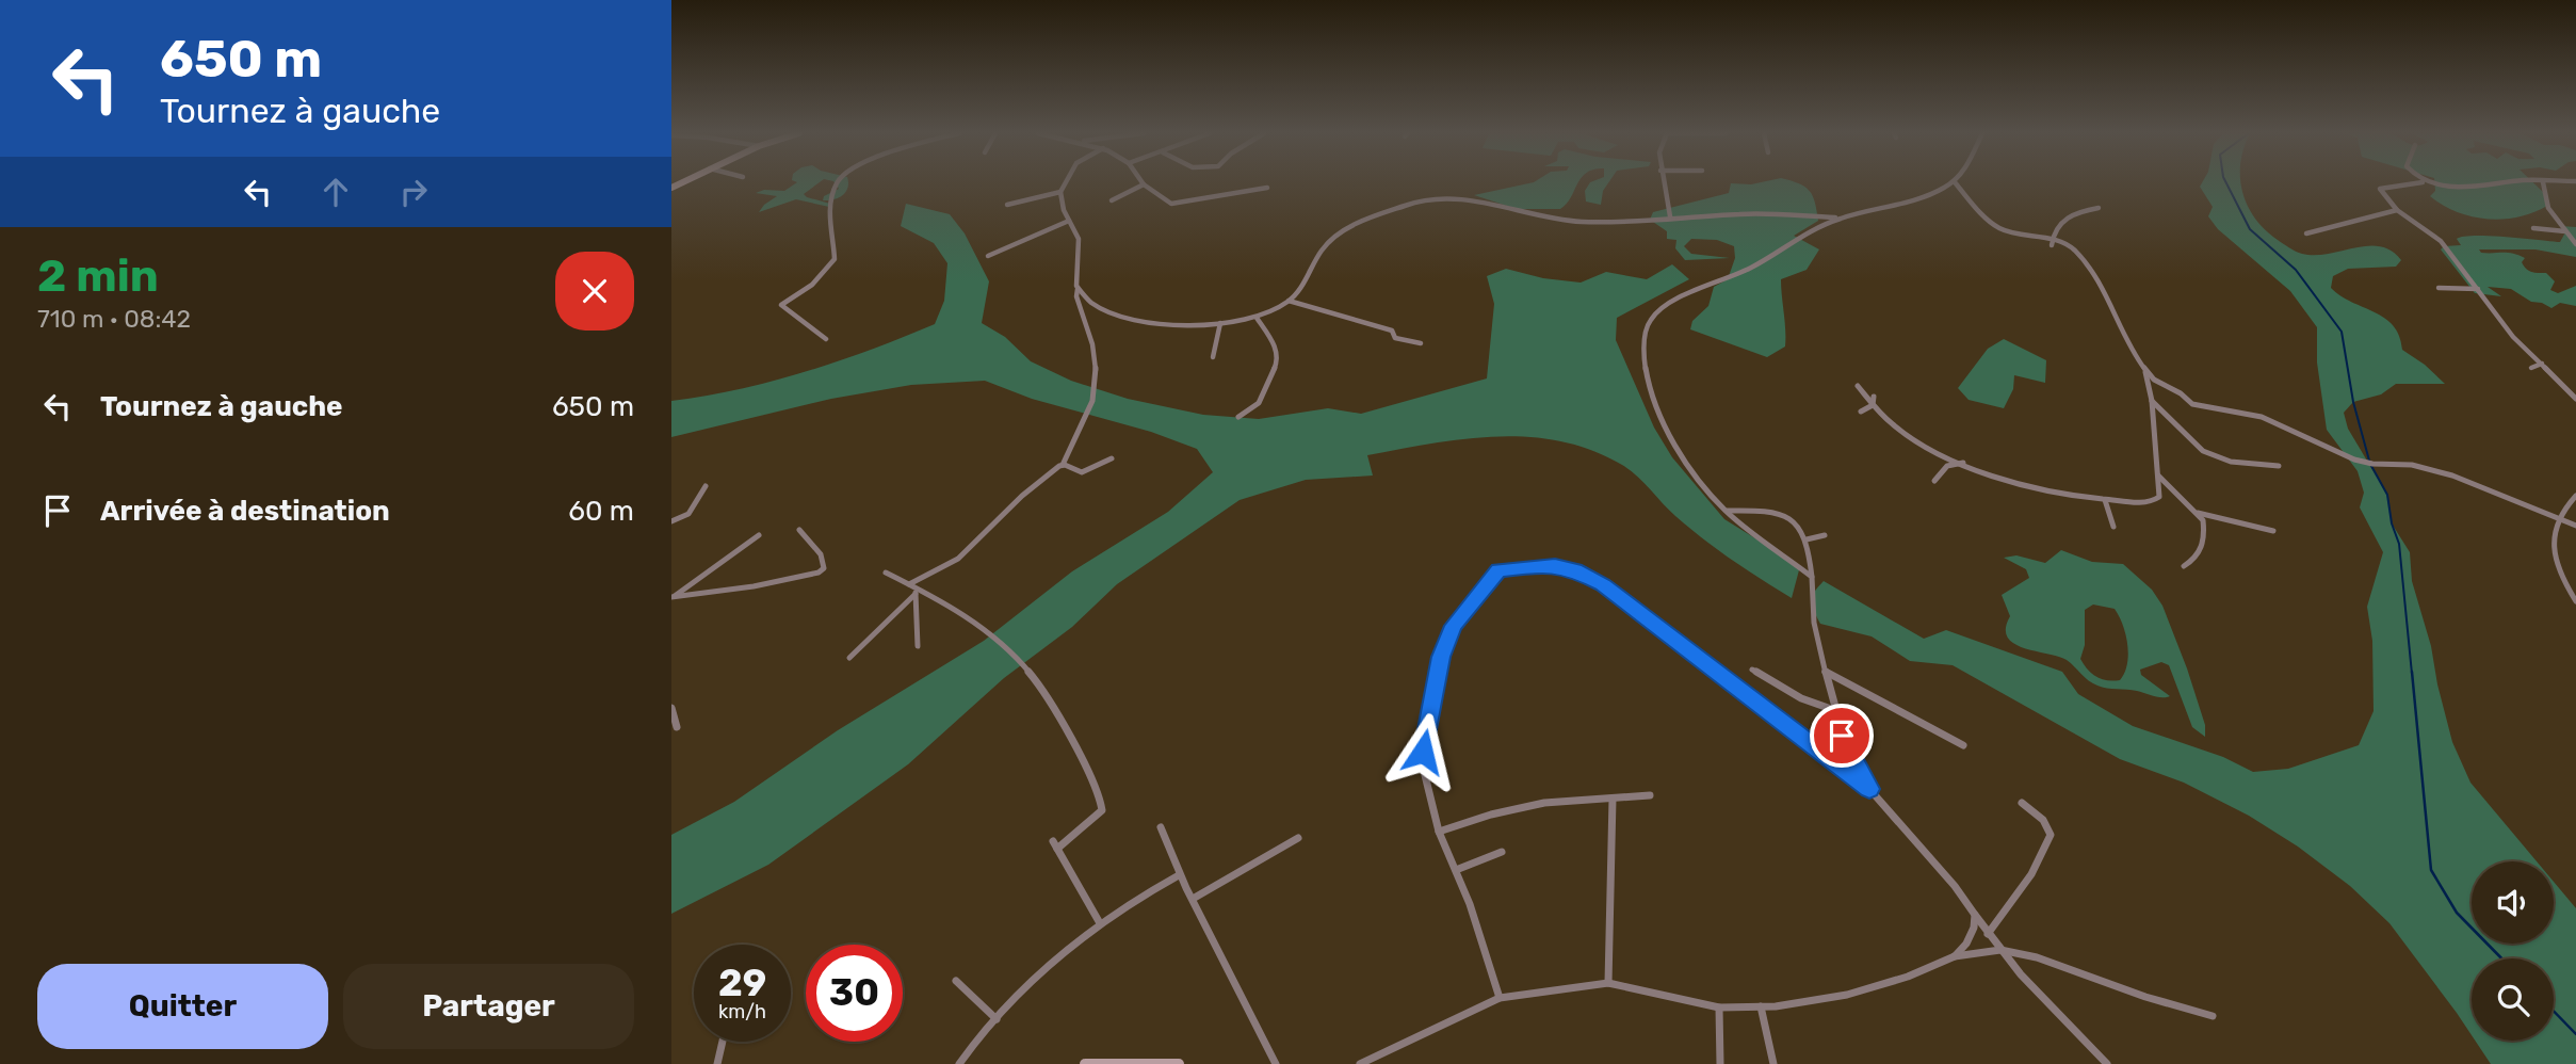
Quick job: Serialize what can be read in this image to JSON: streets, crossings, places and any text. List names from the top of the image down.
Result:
{
  "page": {
    "turn": ["650 m", "Tournez à gauche"],
    "heading": ["2 min", "710 m · 08:42"],
    "list": [
      {
        "name": "Tournez à gauche",
        "value": "650 m"
      },
      {
        "name": "Arrivée à destination",
        "value": "60 m"
      }
    ],
    "speed": "29 km/h",
    "limit": "30",
    "buttons": ["Quitter", "Partager"]
  }
}
